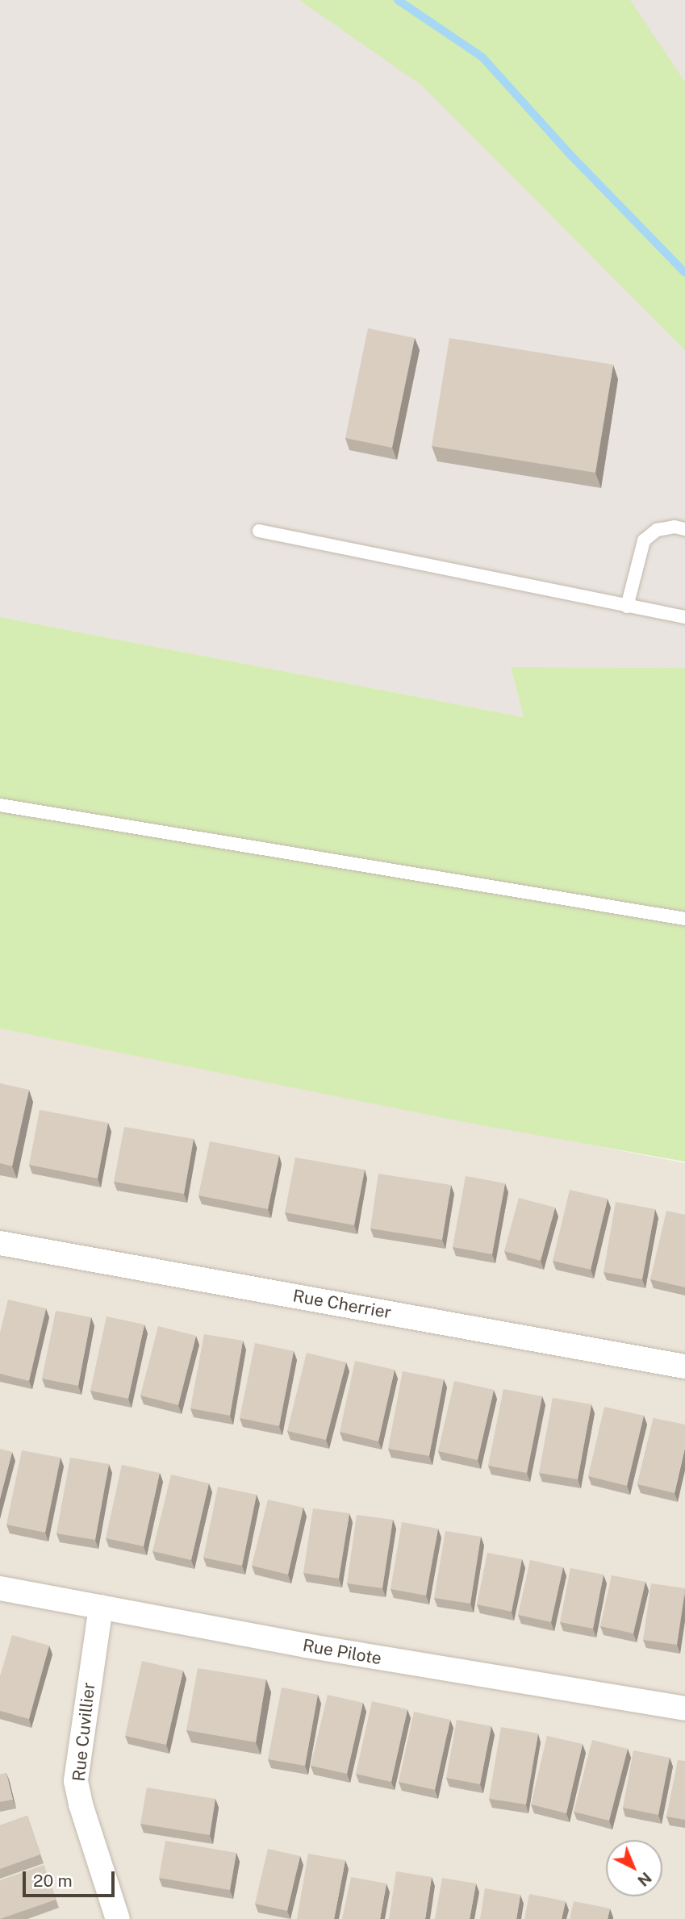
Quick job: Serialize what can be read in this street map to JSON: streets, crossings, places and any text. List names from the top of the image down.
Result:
{
  "streets": {
    "street": ["Rue Cherrier", "Rue Pilote", "Rue Cuvillier"]
  },
  "crossings": [
    ["Rue Pilote", "Rue Cuvillier"]
  ],
  "scale_bar": "20 m",
  "north": "bottom right"
}
